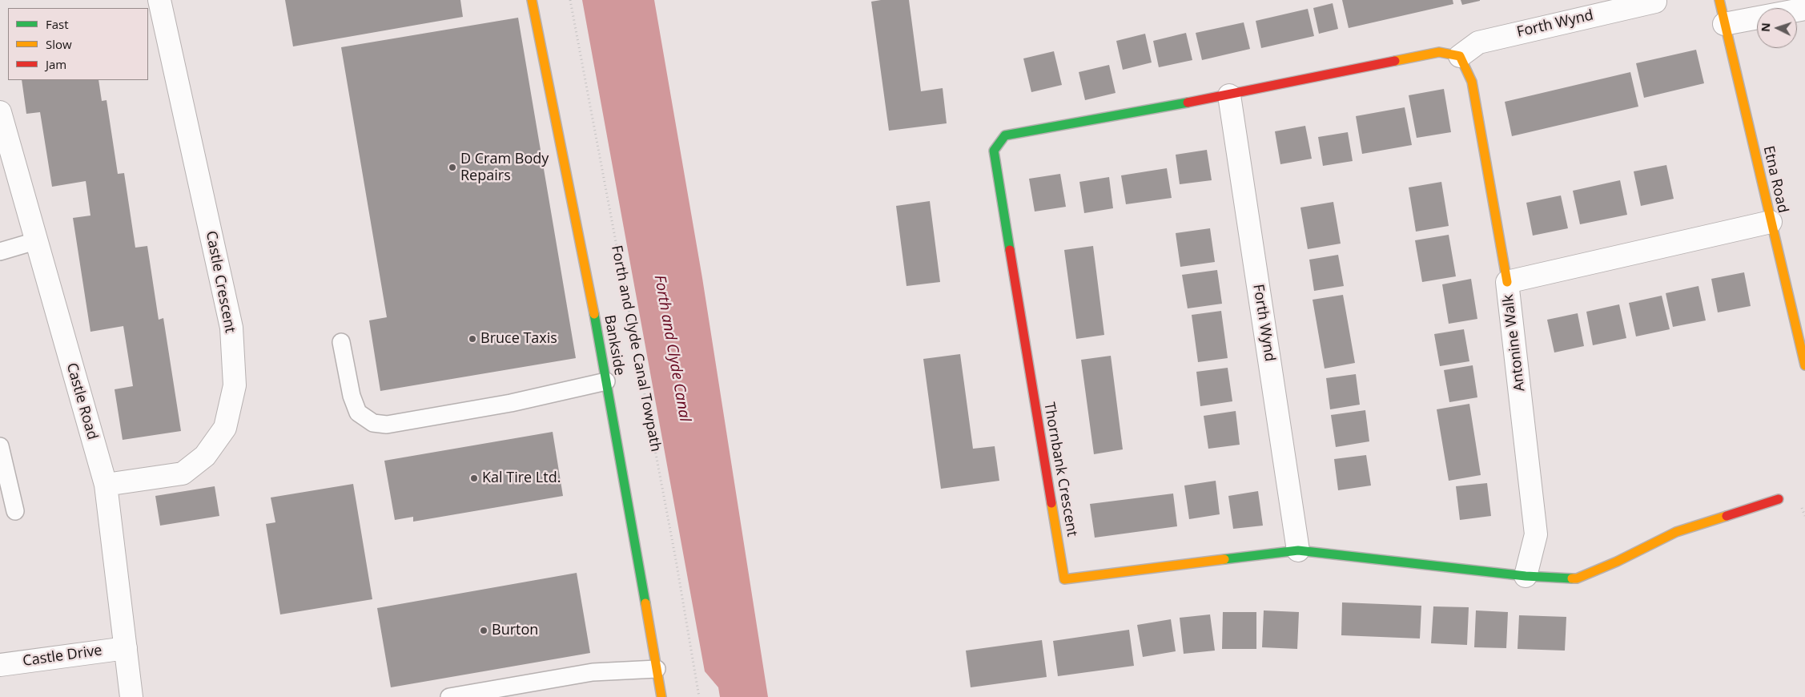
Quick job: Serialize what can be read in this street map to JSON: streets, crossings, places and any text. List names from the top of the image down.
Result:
{
  "streets": {
    "street": [
      "Forth Wynd",
      "Etna Road",
      "Castle Crescent",
      "Antonine Walk",
      "Bankside",
      "Castle Road",
      "Thornbank Crescent",
      "Castle Drive"
    ],
    "path": ["Forth and Clyde Canal Towpath"]
  },
  "crossings": [
    ["Forth Wynd", "Thornbank Crescent"],
    ["Etna Road", "Antonine Walk"],
    ["Castle Crescent", "Castle Road"],
    ["Castle Road", "Castle Drive"]
  ],
  "water": ["Forth and Clyde Canal"],
  "places": [
    "D Cram Body Repairs",
    "Bruce Taxis",
    "Kal Tire Ltd.",
    "Burton"
  ],
  "legend": ["Fast", "Slow", "Jam"],
  "north": "left"
}
